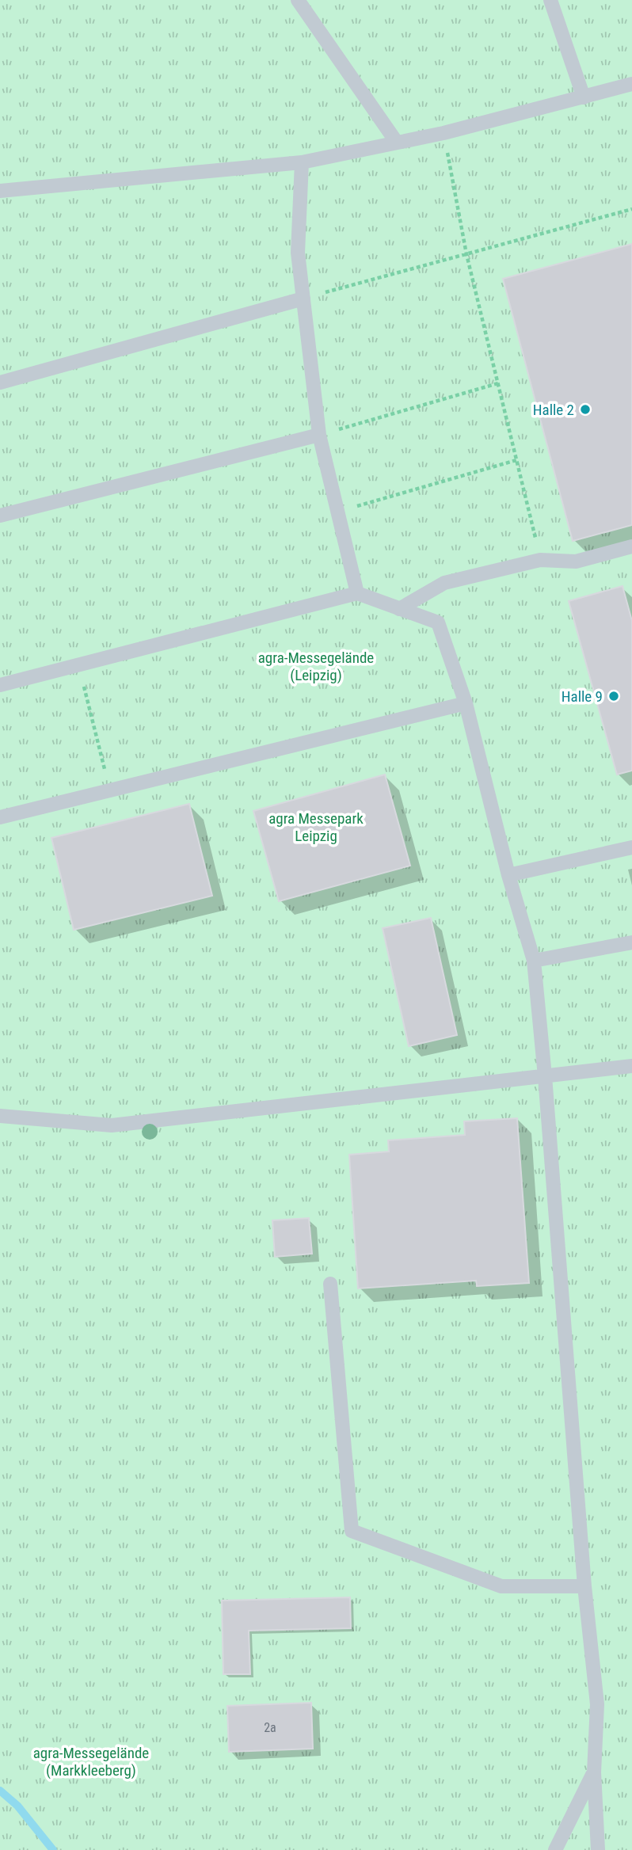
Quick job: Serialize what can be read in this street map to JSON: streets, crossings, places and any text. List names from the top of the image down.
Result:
{
  "parks": ["agra-Messegelände (Leipzig)", "agra Messepark Leipzig", "agra-Messegelände (Markkleeberg)"],
  "places": ["Halle 2", "Halle 9"],
  "house_numbers": ["2a"]
}
